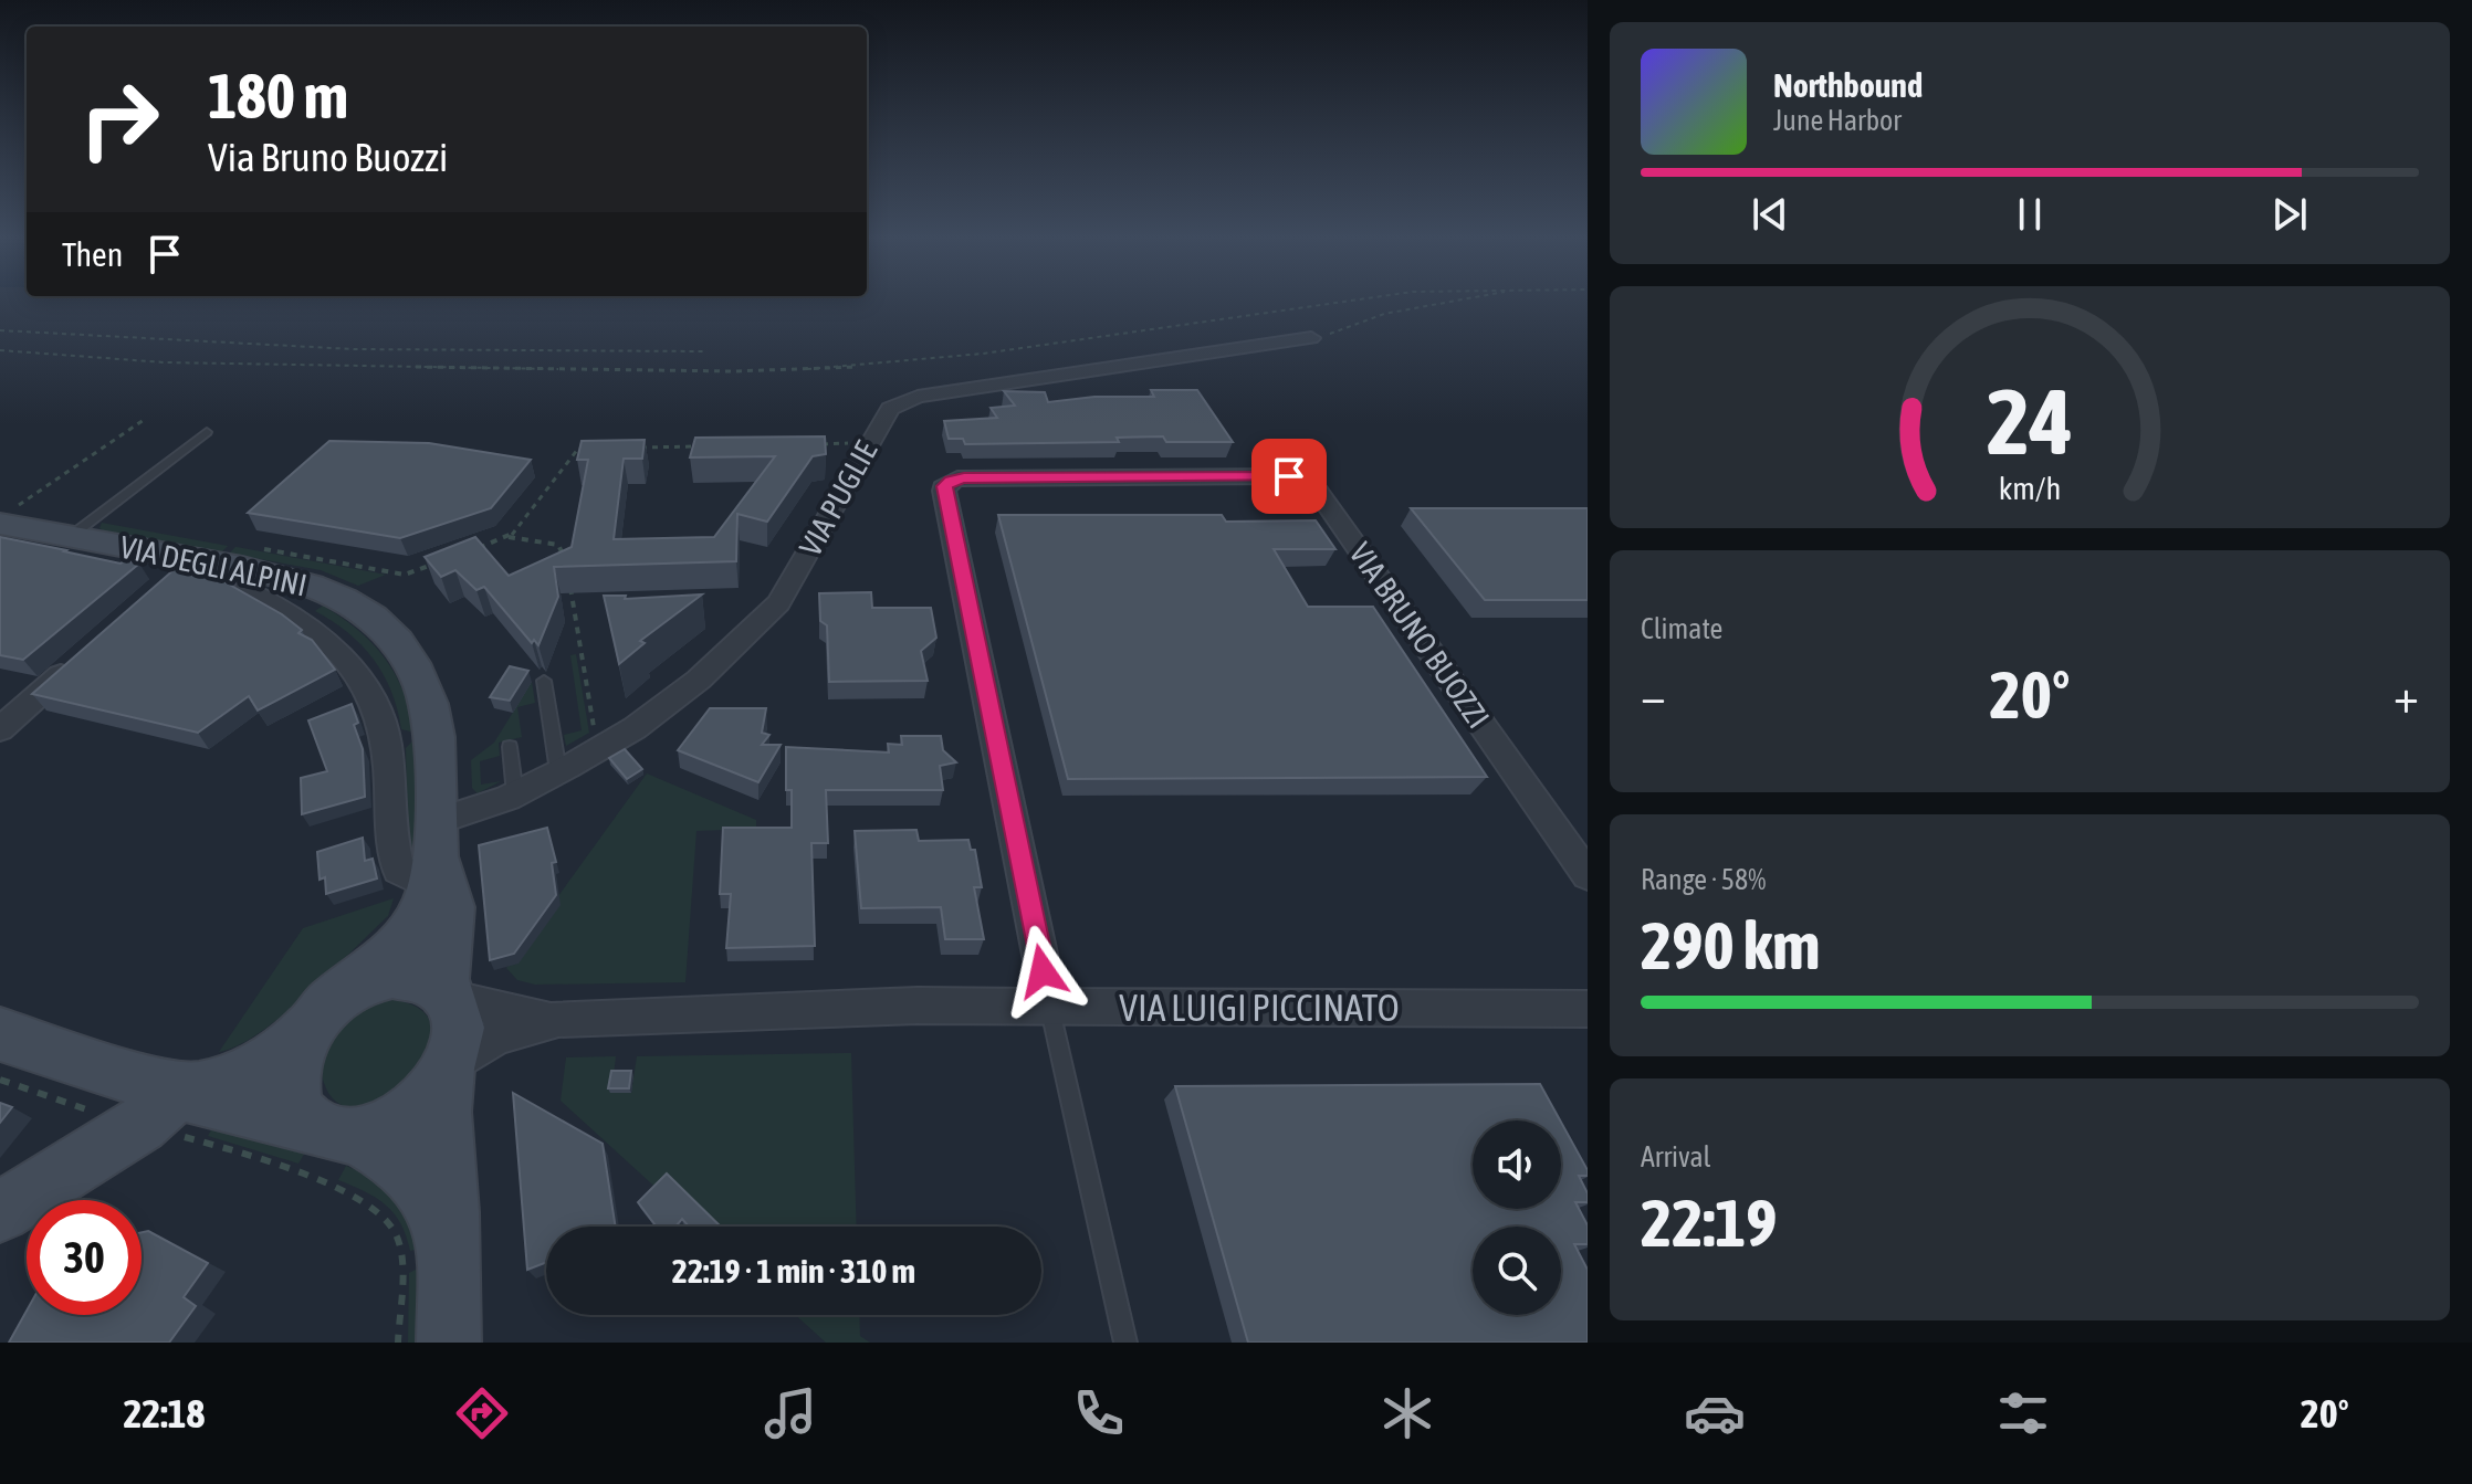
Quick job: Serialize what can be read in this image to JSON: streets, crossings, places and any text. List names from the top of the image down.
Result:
{
  "streets": {
    "street": [
      "VIA PUGLIE",
      "VIA DEGLI ALPINI",
      "VIA BRUNO BUOZZI",
      "VIA LUIGI PICCINATO"
    ]
  },
  "crossings": [
    ["VIA PUGLIE", "VIA DEGLI ALPINI"],
    ["VIA DEGLI ALPINI", "VIA LUIGI PICCINATO"],
    ["VIA BRUNO BUOZZI", "VIA LUIGI PICCINATO"]
  ],
  "page": {
    "turn": ["180 m", "Via Bruno Buozzi"],
    "song": ["Northbound", "June Harbor"],
    "then": "Then",
    "tile": [
      "Climate",
      ["Range · 58%", "290 km"],
      ["Arrival", "22:19"]
    ],
    "heat": ["−", "20°", "+"],
    "limit": "30",
    "trip": "22:19 · 1 min · 310 m",
    "tabs": ["22:18", "20°"],
    "gauge": ["24", "km/h"]
  }
}
